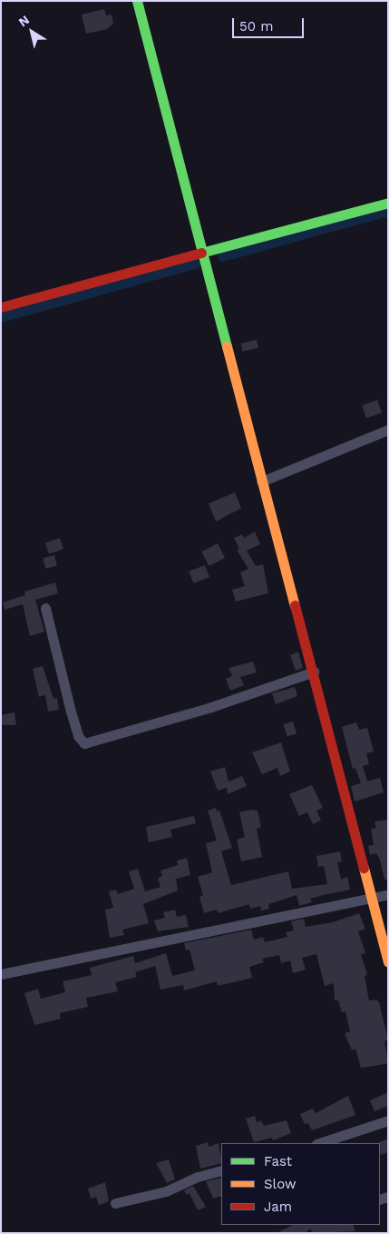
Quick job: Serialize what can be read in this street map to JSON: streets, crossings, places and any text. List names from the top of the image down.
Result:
{
  "legend": ["Fast", "Slow", "Jam"],
  "scale_bar": "50 m",
  "north": "top left"
}
